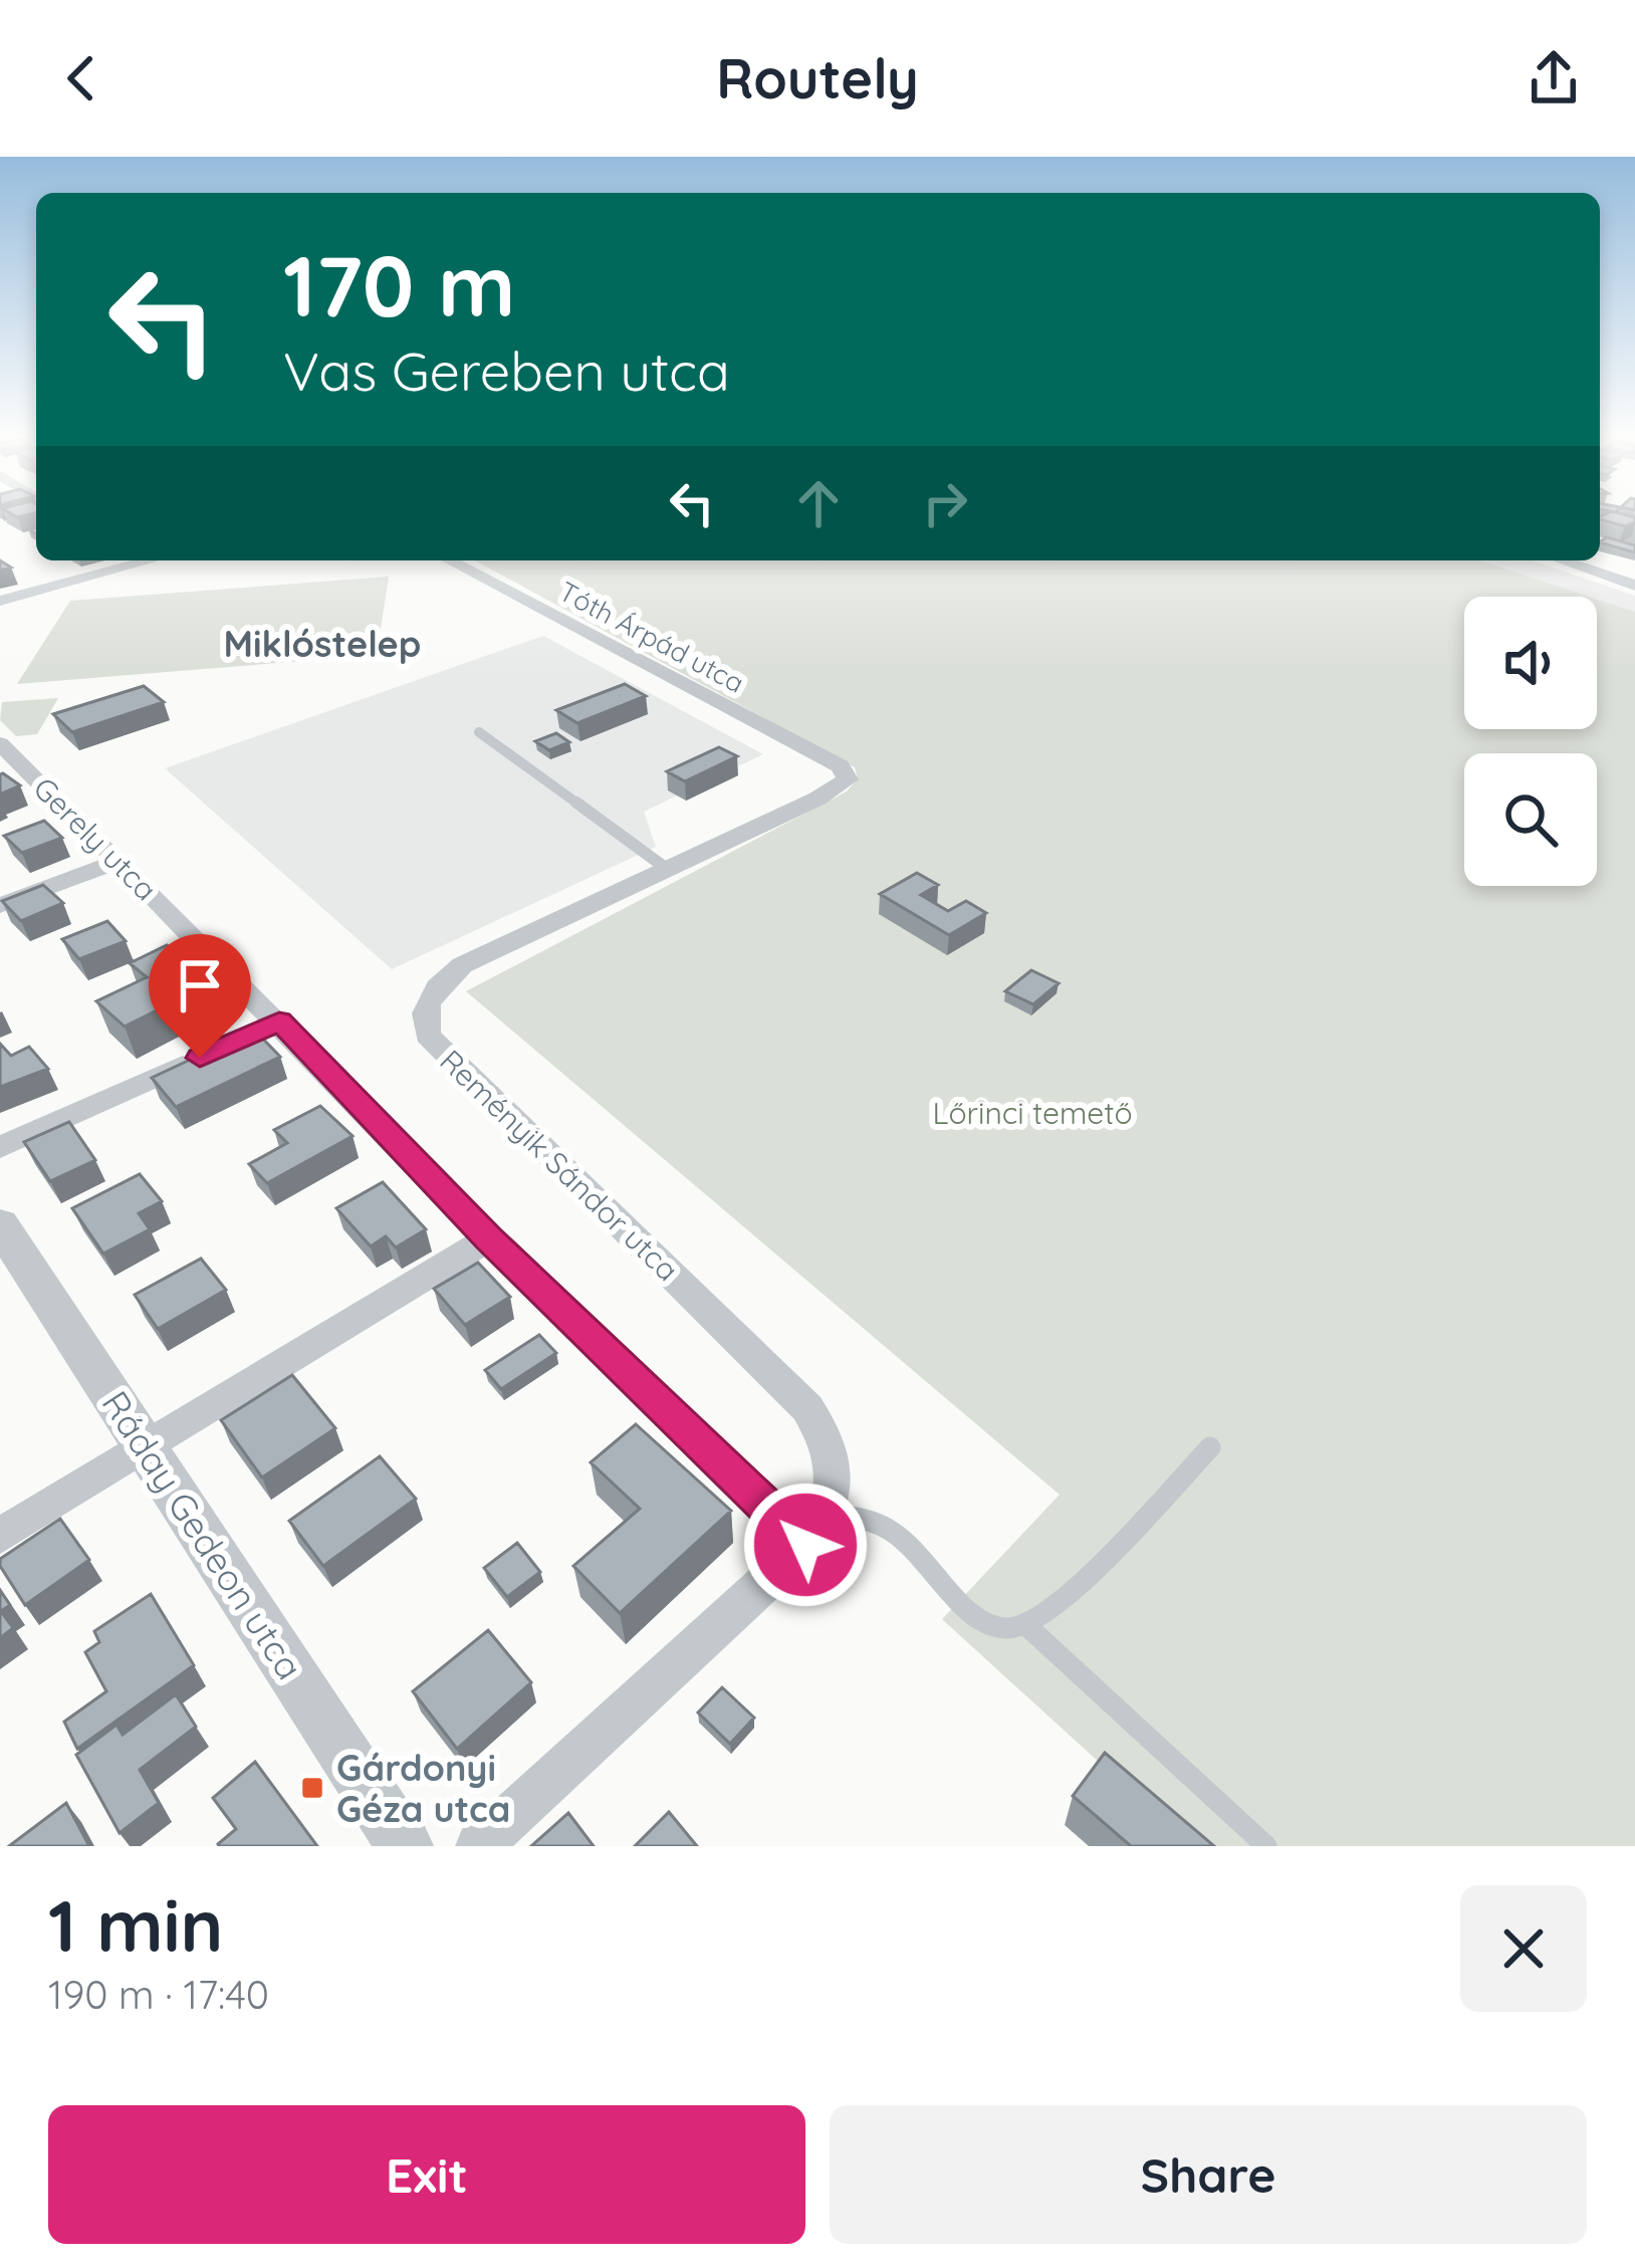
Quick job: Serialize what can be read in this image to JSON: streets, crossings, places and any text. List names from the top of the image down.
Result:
{
  "streets": {
    "street": [
      "Tóth Árpád utca",
      "Gerely utca",
      "Reményik Sándor utca",
      "Ráday Gedeon utca"
    ]
  },
  "crossings": [
    ["Tóth Árpád utca", "Reményik Sándor utca"],
    ["Gerely utca", "Reményik Sándor utca"]
  ],
  "districts": ["Miklóstelep"],
  "parks": ["Lőrinci temető"],
  "places": {
    "transit": ["Gárdonyi Géza utca"]
  },
  "page": {
    "header": "Routely",
    "turn": ["170 m", "Vas Gereben utca"],
    "heading": ["1 min", "190 m · 17:40"],
    "buttons": ["Exit", "Share"]
  }
}
